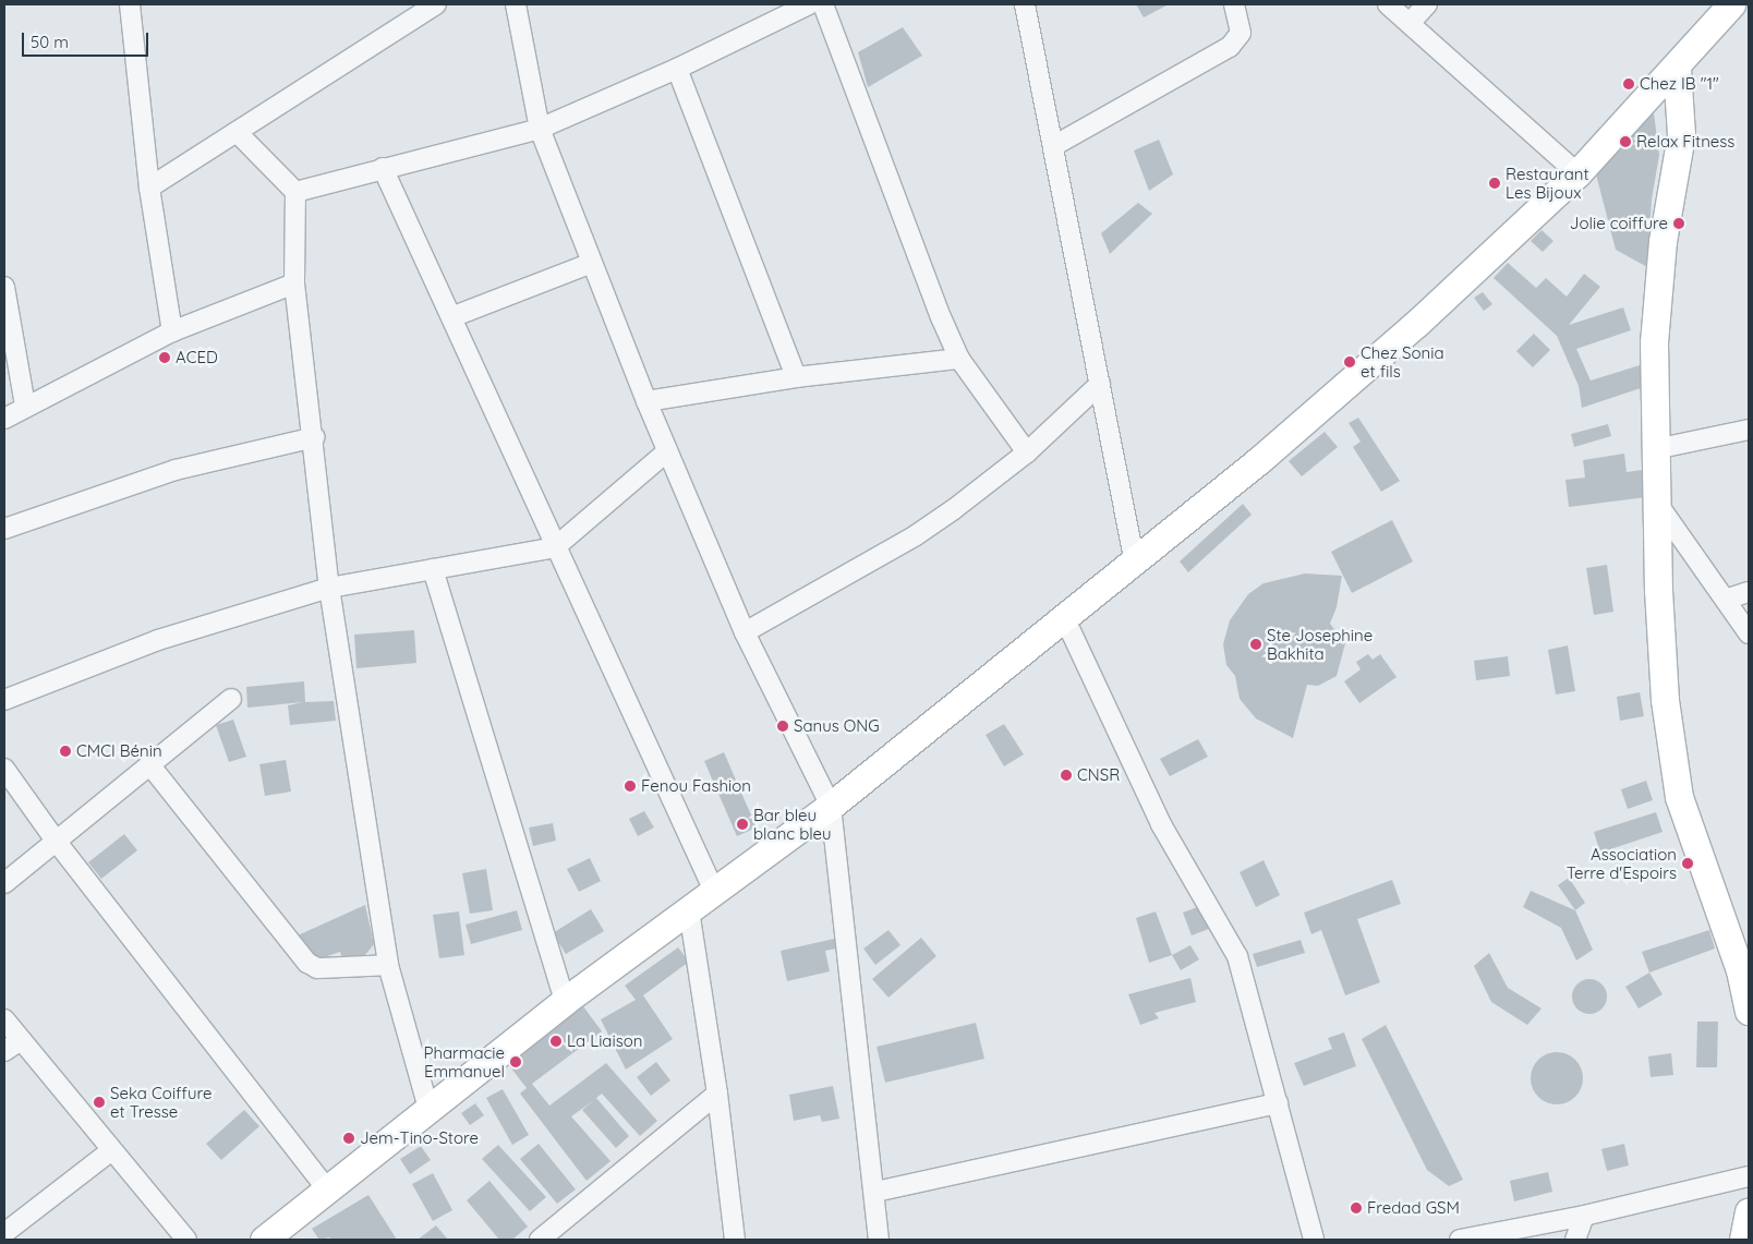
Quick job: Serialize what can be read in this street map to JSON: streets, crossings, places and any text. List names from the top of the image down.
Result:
{
  "places": [
    "Chez IB \"1\"",
    "Relax Fitness",
    "Restaurant Les Bijoux",
    "Jolie coiffure",
    "ACED",
    "Chez Sonia et fils",
    "Ste Josephine Bakhita",
    "Sanus ONG",
    "CMCI Bénin",
    "CNSR",
    "Fenou Fashion",
    "Bar bleu blanc bleu",
    "Association Terre d'Espoirs",
    "La Liaison",
    "Pharmacie Emmanuel",
    "Seka Coiffure et Tresse",
    "Jem-Tino-Store",
    "Fredad GSM"
  ],
  "scale_bar": "50 m"
}
